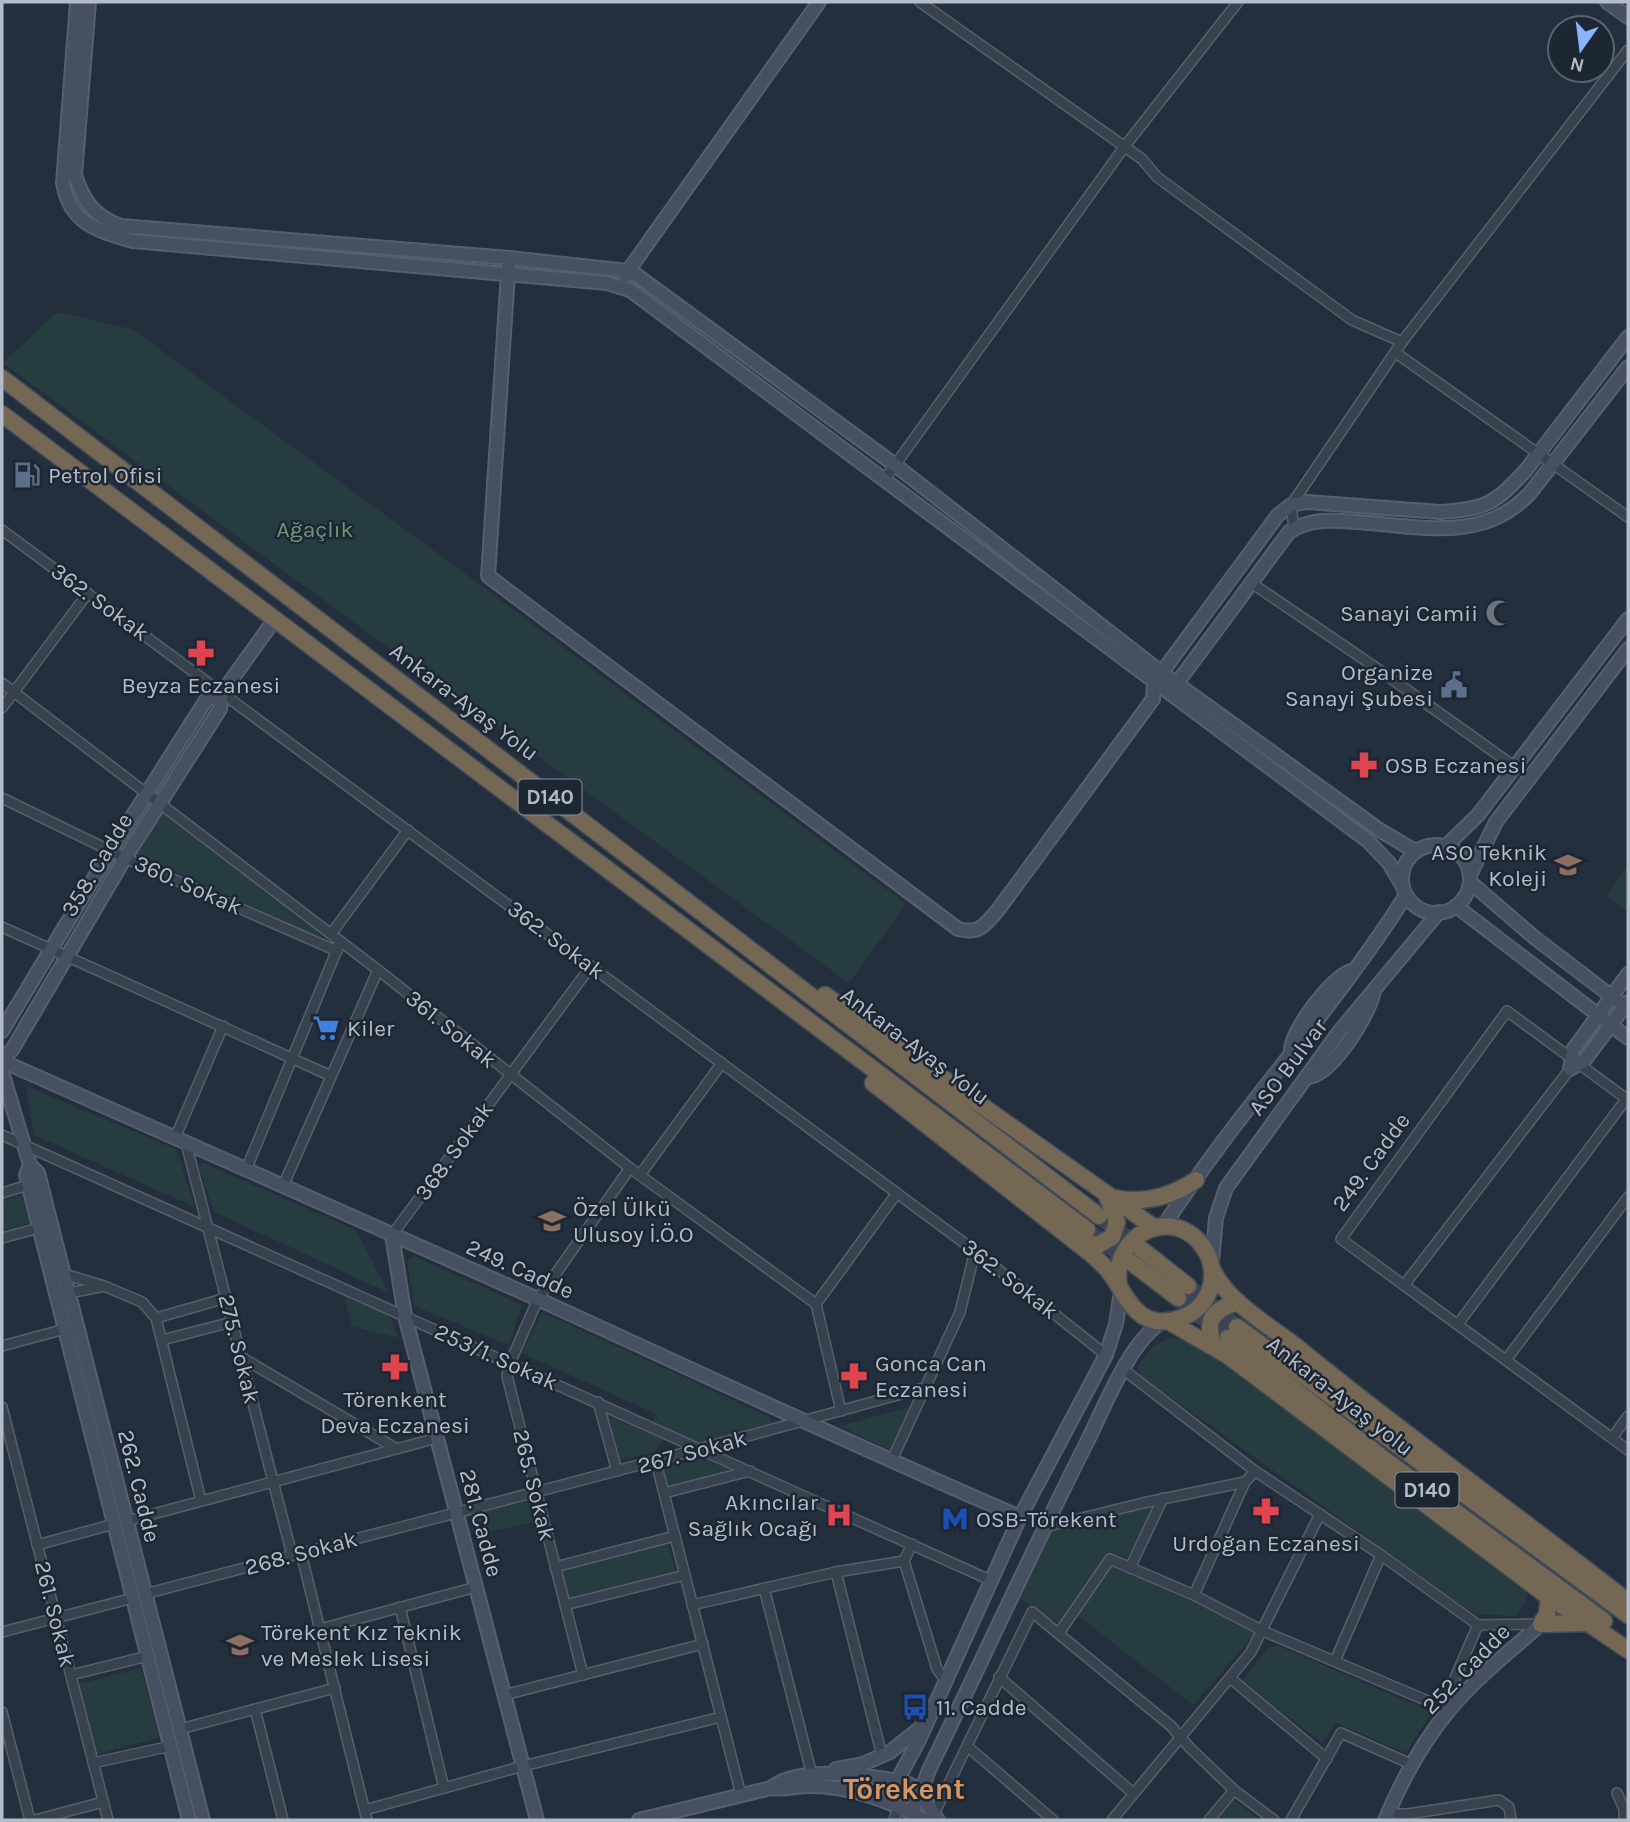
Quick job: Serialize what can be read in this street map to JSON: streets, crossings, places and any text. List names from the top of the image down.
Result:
{
  "streets": {
    "highway": ["Ankara-Ayaş Yolu", "D140", "Ankara-Ayaş yolu"],
    "street": [
      "362. Sokak",
      "358. Cadde",
      "360. Sokak",
      "361. Sokak",
      "ASO Bulvar",
      "368. Sokak",
      "249. Cadde",
      "275. Sokak",
      "253/1. Sokak",
      "267. Sokak",
      "265. Sokak",
      "262. Cadde",
      "281. Cadde",
      "268. Sokak",
      "261. Sokak",
      "252. Cadde"
    ]
  },
  "crossings": [
    ["362. Sokak", "358. Cadde"],
    ["362. Sokak", "368. Sokak"],
    ["Ankara-Ayaş Yolu", "358. Cadde"],
    ["Ankara-Ayaş Yolu", "ASO Bulvar"],
    ["358. Cadde", "360. Sokak"],
    ["358. Cadde", "361. Sokak"],
    ["358. Cadde", "249. Cadde"],
    ["360. Sokak", "361. Sokak"],
    ["361. Sokak", "368. Sokak"],
    ["361. Sokak", "265. Sokak"],
    ["368. Sokak", "249. Cadde"],
    ["368. Sokak", "281. Cadde"],
    ["249. Cadde", "275. Sokak"],
    ["249. Cadde", "267. Sokak"],
    ["249. Cadde", "265. Sokak"],
    ["249. Cadde", "281. Cadde"],
    ["275. Sokak", "253/1. Sokak"],
    ["275. Sokak", "268. Sokak"],
    ["253/1. Sokak", "267. Sokak"],
    ["253/1. Sokak", "265. Sokak"],
    ["253/1. Sokak", "262. Cadde"],
    ["253/1. Sokak", "281. Cadde"],
    ["267. Sokak", "265. Sokak"],
    ["267. Sokak", "281. Cadde"],
    ["267. Sokak", "268. Sokak"],
    ["262. Cadde", "268. Sokak"],
    ["281. Cadde", "268. Sokak"],
    ["268. Sokak", "261. Sokak"]
  ],
  "districts": ["Törekent"],
  "parks": ["Ağaçlık"],
  "places": {
    "fuel station": ["Petrol Ofisi"],
    "mosque": ["Sanayi Camii"],
    "pharmacy": [
      "Beyza Eczanesi",
      "OSB Eczanesi",
      "Törenkent Deva Eczanesi",
      "Gonca Can Eczanesi",
      "Urdoğan Eczanesi"
    ],
    "public building": ["Organize Sanayi Şubesi"],
    "school or university": ["ASO Teknik Koleji", "Özel Ülkü Ulusoy İ.Ö.O", "Törekent Kız Teknik ve Meslek Lisesi"],
    "supermarket": ["Kiler"],
    "hospital": ["Akıncılar Sağlık Ocağı"],
    "metro station": ["OSB-Törekent"],
    "bus stop": ["11. Cadde"]
  },
  "north": "bottom"
}
